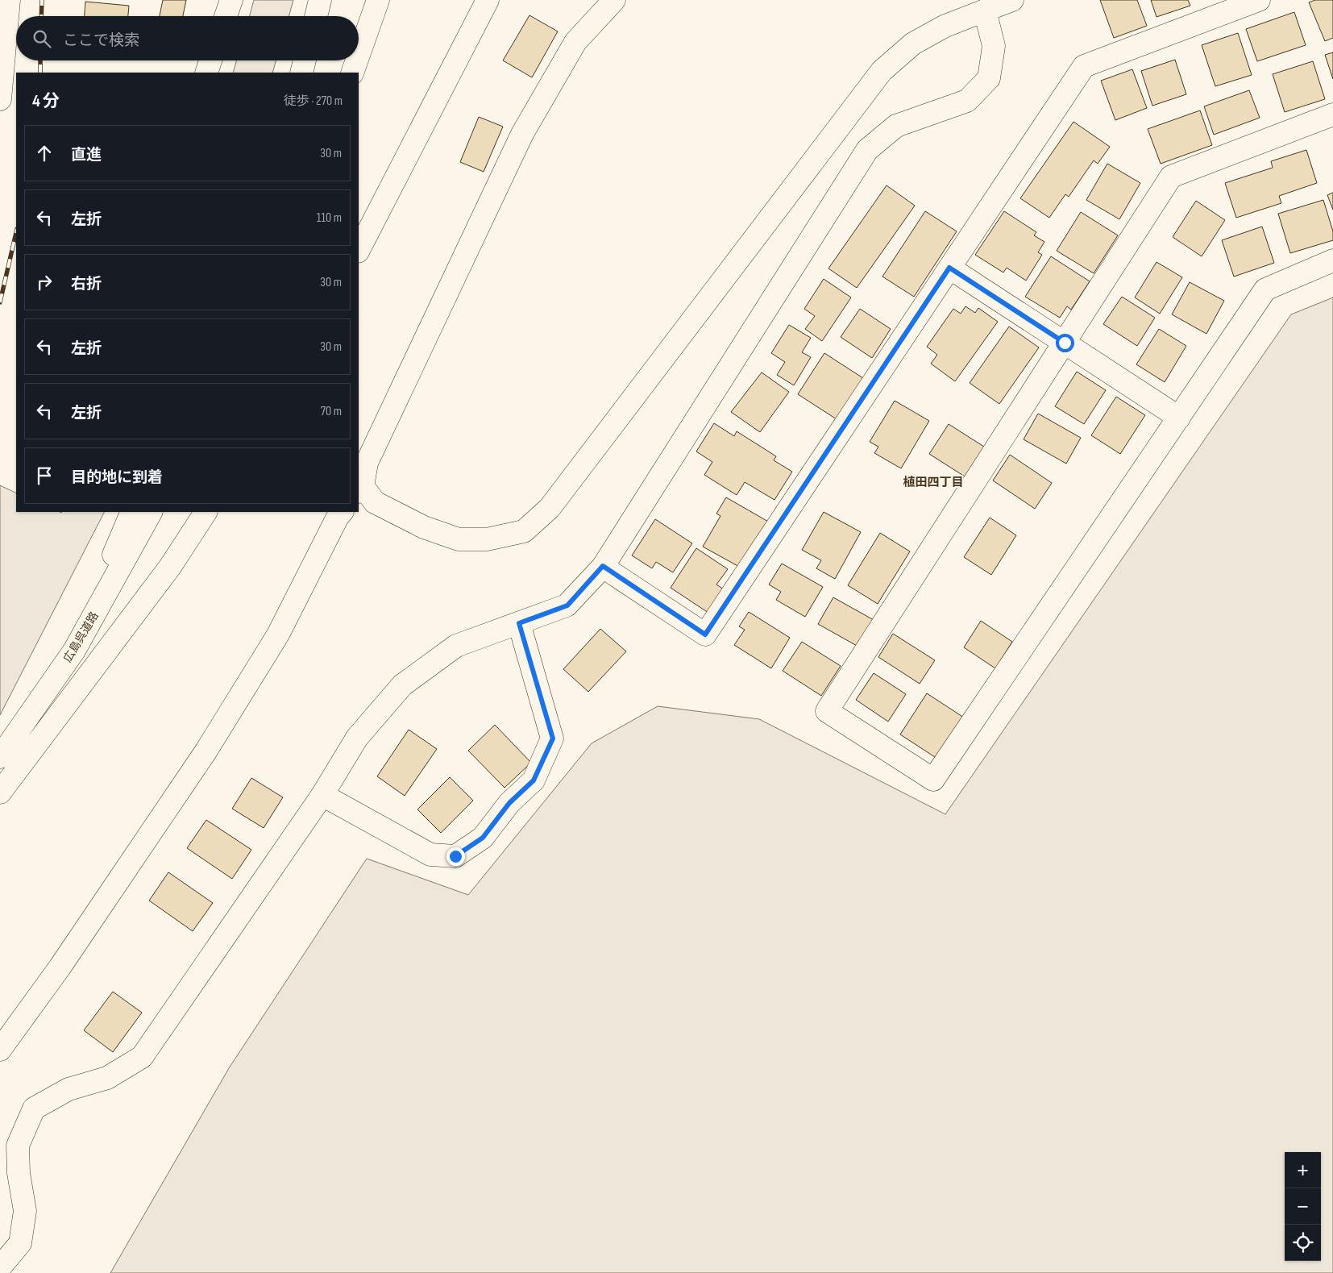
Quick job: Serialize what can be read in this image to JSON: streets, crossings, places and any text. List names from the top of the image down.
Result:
{
  "streets": {
    "main road": ["広島呉道路"]
  },
  "districts": ["植田四丁目"],
  "page": {
    "search": "ここで検索",
    "heading": ["4 分", "徒歩 · 270 m"],
    "list": [
      ["直進", "30 m"],
      ["左折", "110 m"],
      ["右折", "30 m"],
      ["左折", "30 m"],
      ["左折", "70 m"],
      "目的地に到着"
    ],
    "map_buttons": ["+", "−"]
  }
}
